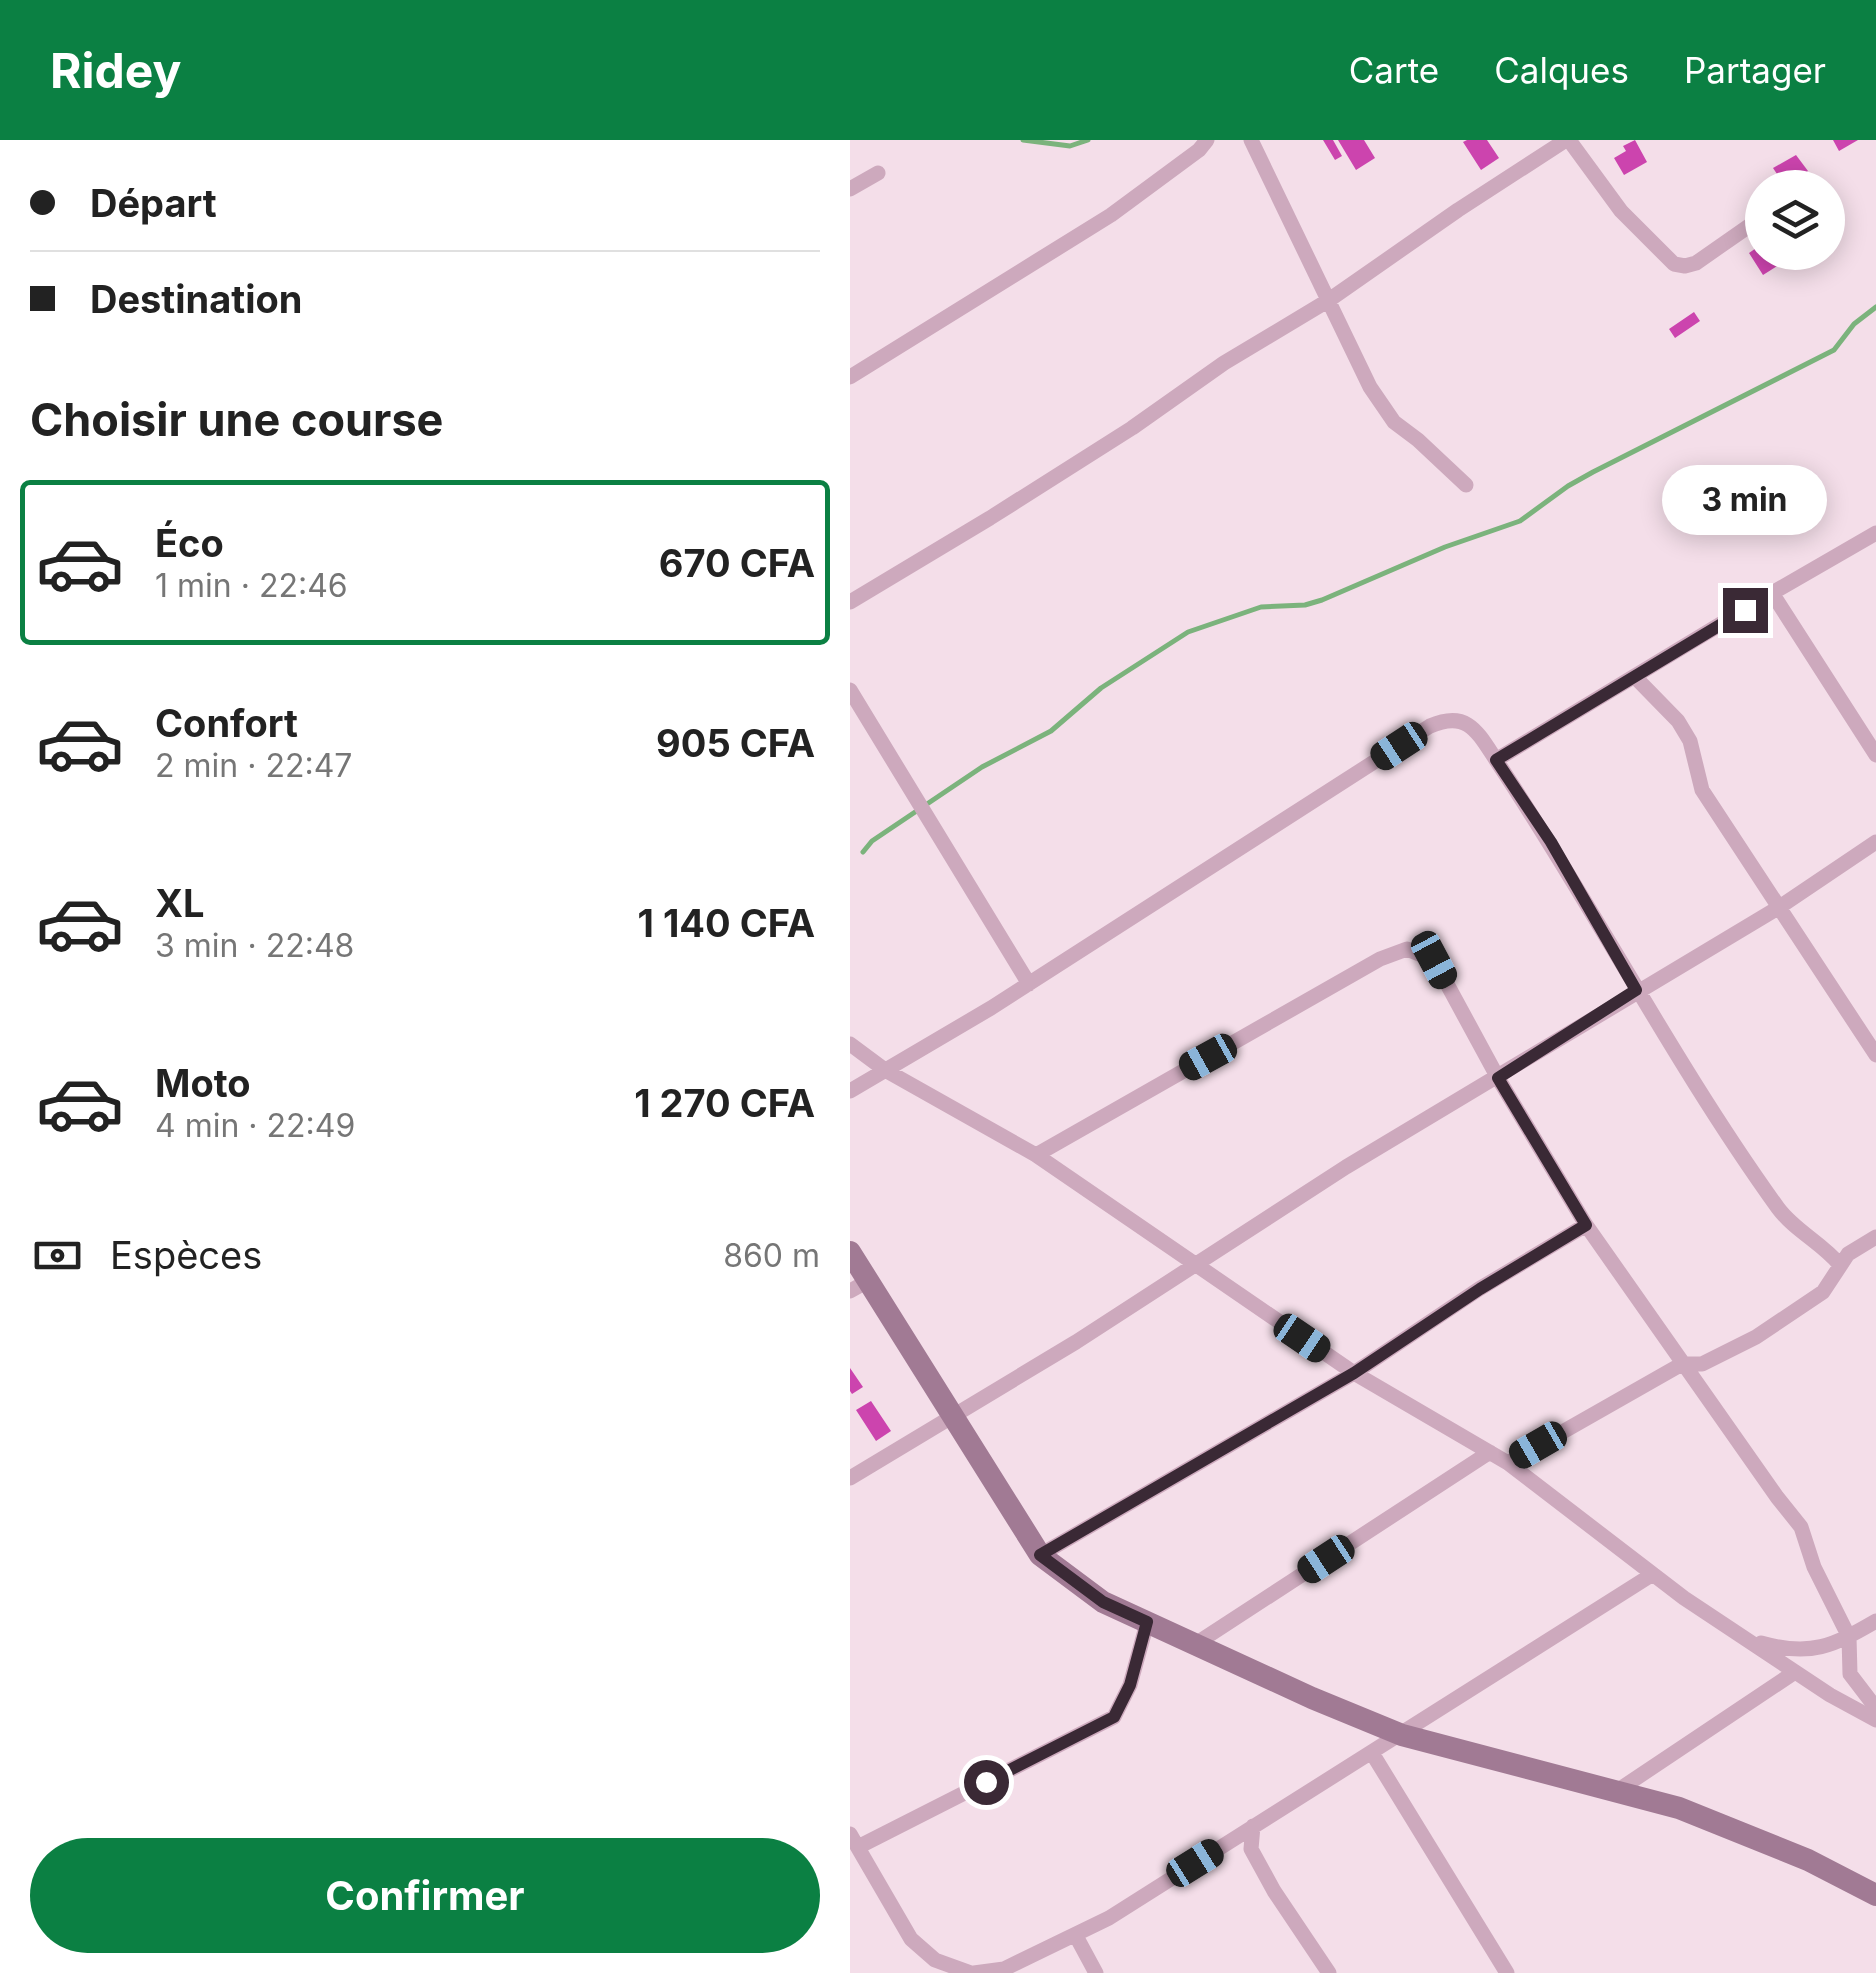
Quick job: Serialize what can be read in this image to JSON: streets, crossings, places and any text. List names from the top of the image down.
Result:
{
  "page": {
    "header": "Ridey",
    "nav": ["Carte", "Calques", "Partager"],
    "banner": ["Départ", "Destination"],
    "heading": "Choisir une course",
    "bubble": "3 min",
    "list": [
      {
        "name": "Éco",
        "note": "1 min · 22:46",
        "value": "670 CFA"
      },
      {
        "name": "Confort",
        "note": "2 min · 22:47",
        "value": "905 CFA"
      },
      {
        "name": "XL",
        "note": "3 min · 22:48",
        "value": "1 140 CFA"
      },
      {
        "name": "Moto",
        "note": "4 min · 22:49",
        "value": "1 270 CFA"
      }
    ],
    "pay": ["Espèces", "860 m"],
    "buttons": "Confirmer"
  }
}
